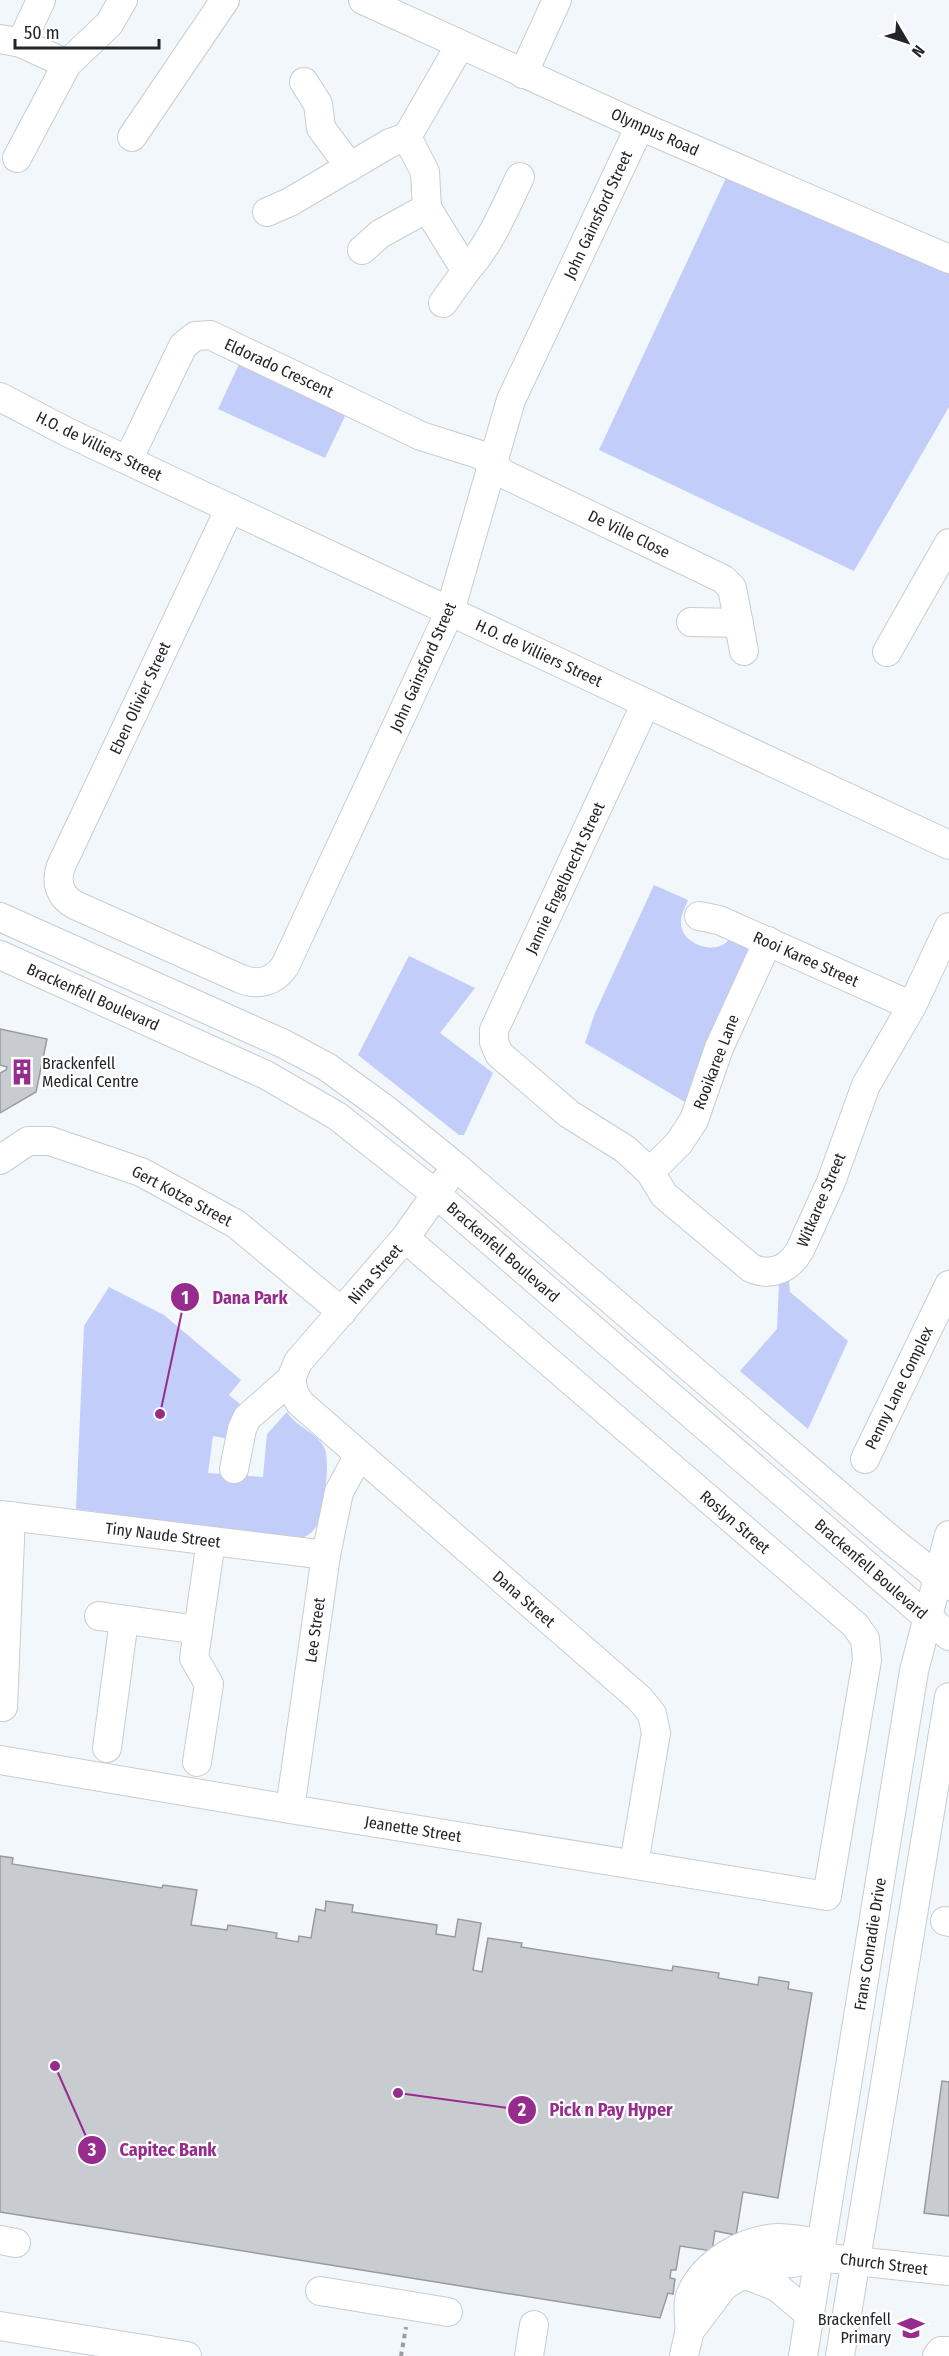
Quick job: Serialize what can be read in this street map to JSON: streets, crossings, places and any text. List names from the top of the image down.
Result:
{
  "streets": {
    "street": [
      "Olympus Road",
      "John Gainsford Street",
      "Eldorado Crescent",
      "H.O. de Villiers Street",
      "De Ville Close",
      "Eben Olivier Street",
      "Jannie Engelbrecht Street",
      "Rooi Karee Street",
      "Brackenfell Boulevard",
      "Rooikaree Lane",
      "Gert Kotze Street",
      "Witkaree Street",
      "Nina Street",
      "Penny Lane Complex",
      "Roslyn Street",
      "Tiny Naude Street",
      "Dana Street",
      "Lee Street",
      "Jeanette Street",
      "Frans Conradie Drive",
      "Church Street"
    ]
  },
  "crossings": [
    ["Olympus Road", "John Gainsford Street"],
    ["John Gainsford Street", "Eldorado Crescent"],
    ["John Gainsford Street", "H.O. de Villiers Street"],
    ["John Gainsford Street", "De Ville Close"],
    ["John Gainsford Street", "Eben Olivier Street"],
    ["Eldorado Crescent", "H.O. de Villiers Street"],
    ["Eldorado Crescent", "De Ville Close"],
    ["H.O. de Villiers Street", "Eben Olivier Street"],
    ["H.O. de Villiers Street", "Jannie Engelbrecht Street"],
    ["Jannie Engelbrecht Street", "Witkaree Street"],
    ["Rooi Karee Street", "Rooikaree Lane"],
    ["Rooi Karee Street", "Witkaree Street"],
    ["Brackenfell Boulevard", "Nina Street"],
    ["Brackenfell Boulevard", "Frans Conradie Drive"],
    ["Rooikaree Lane", "Witkaree Street"],
    ["Gert Kotze Street", "Nina Street"],
    ["Nina Street", "Roslyn Street"],
    ["Nina Street", "Dana Street"],
    ["Roslyn Street", "Jeanette Street"],
    ["Tiny Naude Street", "Lee Street"],
    ["Dana Street", "Lee Street"],
    ["Dana Street", "Jeanette Street"],
    ["Lee Street", "Jeanette Street"],
    ["Frans Conradie Drive", "Church Street"]
  ],
  "places": {
    "building": ["Brackenfell Medical Centre"],
    "other": ["Dana Park", "Capitec Bank", "Pick n Pay Hyper"],
    "school or university": ["Brackenfell Primary"]
  },
  "scale_bar": "50 m",
  "north": "bottom right"
}
